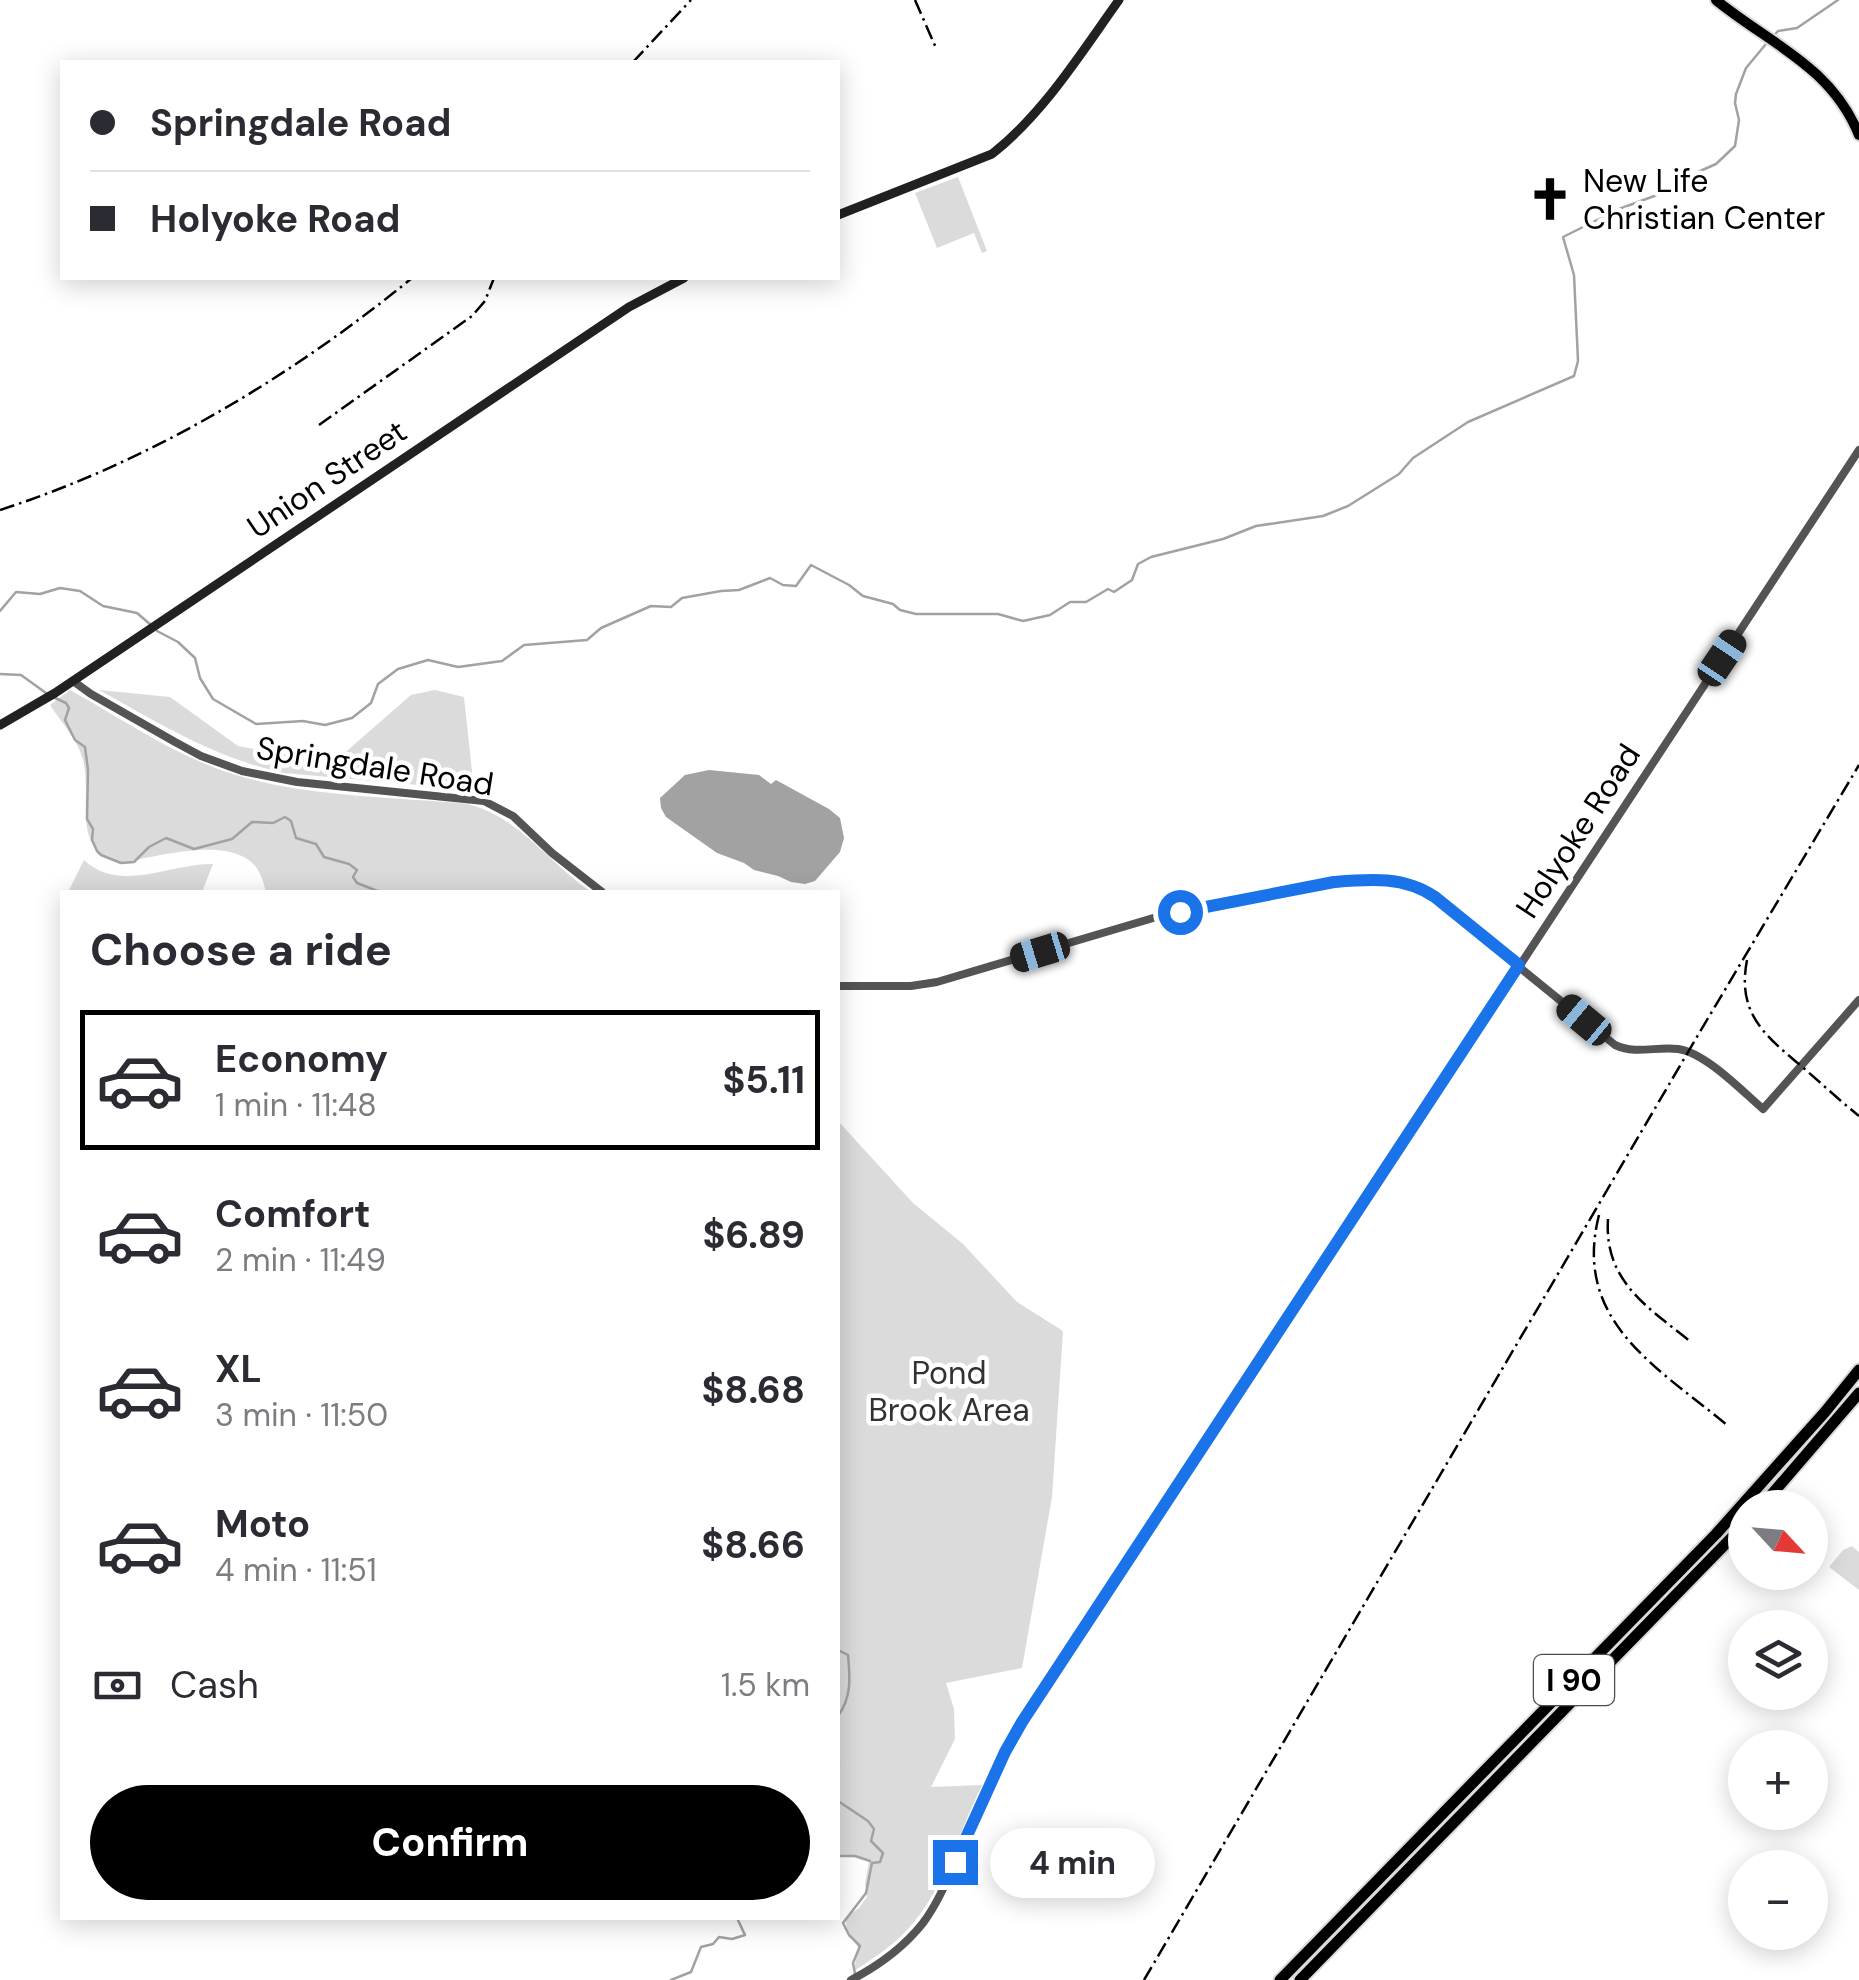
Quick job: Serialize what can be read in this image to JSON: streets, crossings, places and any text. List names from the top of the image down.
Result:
{
  "streets": {
    "highway": ["I 90"],
    "main road": ["Union Street"],
    "street": ["Springdale Road", "Holyoke Road"]
  },
  "crossings": [
    ["Union Street", "Springdale Road"]
  ],
  "parks": ["Pond Brook Area"],
  "places": {
    "church": ["New Life Christian Center"]
  },
  "north": "bottom right",
  "page": {
    "banner": ["Springdale Road", "Holyoke Road"],
    "heading": "Choose a ride",
    "list": [
      {
        "name": "Economy",
        "note": "1 min · 11:48",
        "value": "$5.11"
      },
      {
        "name": "Comfort",
        "note": "2 min · 11:49",
        "value": "$6.89"
      },
      {
        "name": "XL",
        "note": "3 min · 11:50",
        "value": "$8.68"
      },
      {
        "name": "Moto",
        "note": "4 min · 11:51",
        "value": "$8.66"
      }
    ],
    "map_buttons": ["+", "−"],
    "pay": ["Cash", "1.5 km"],
    "buttons": "Confirm",
    "bubble": "4 min"
  }
}
